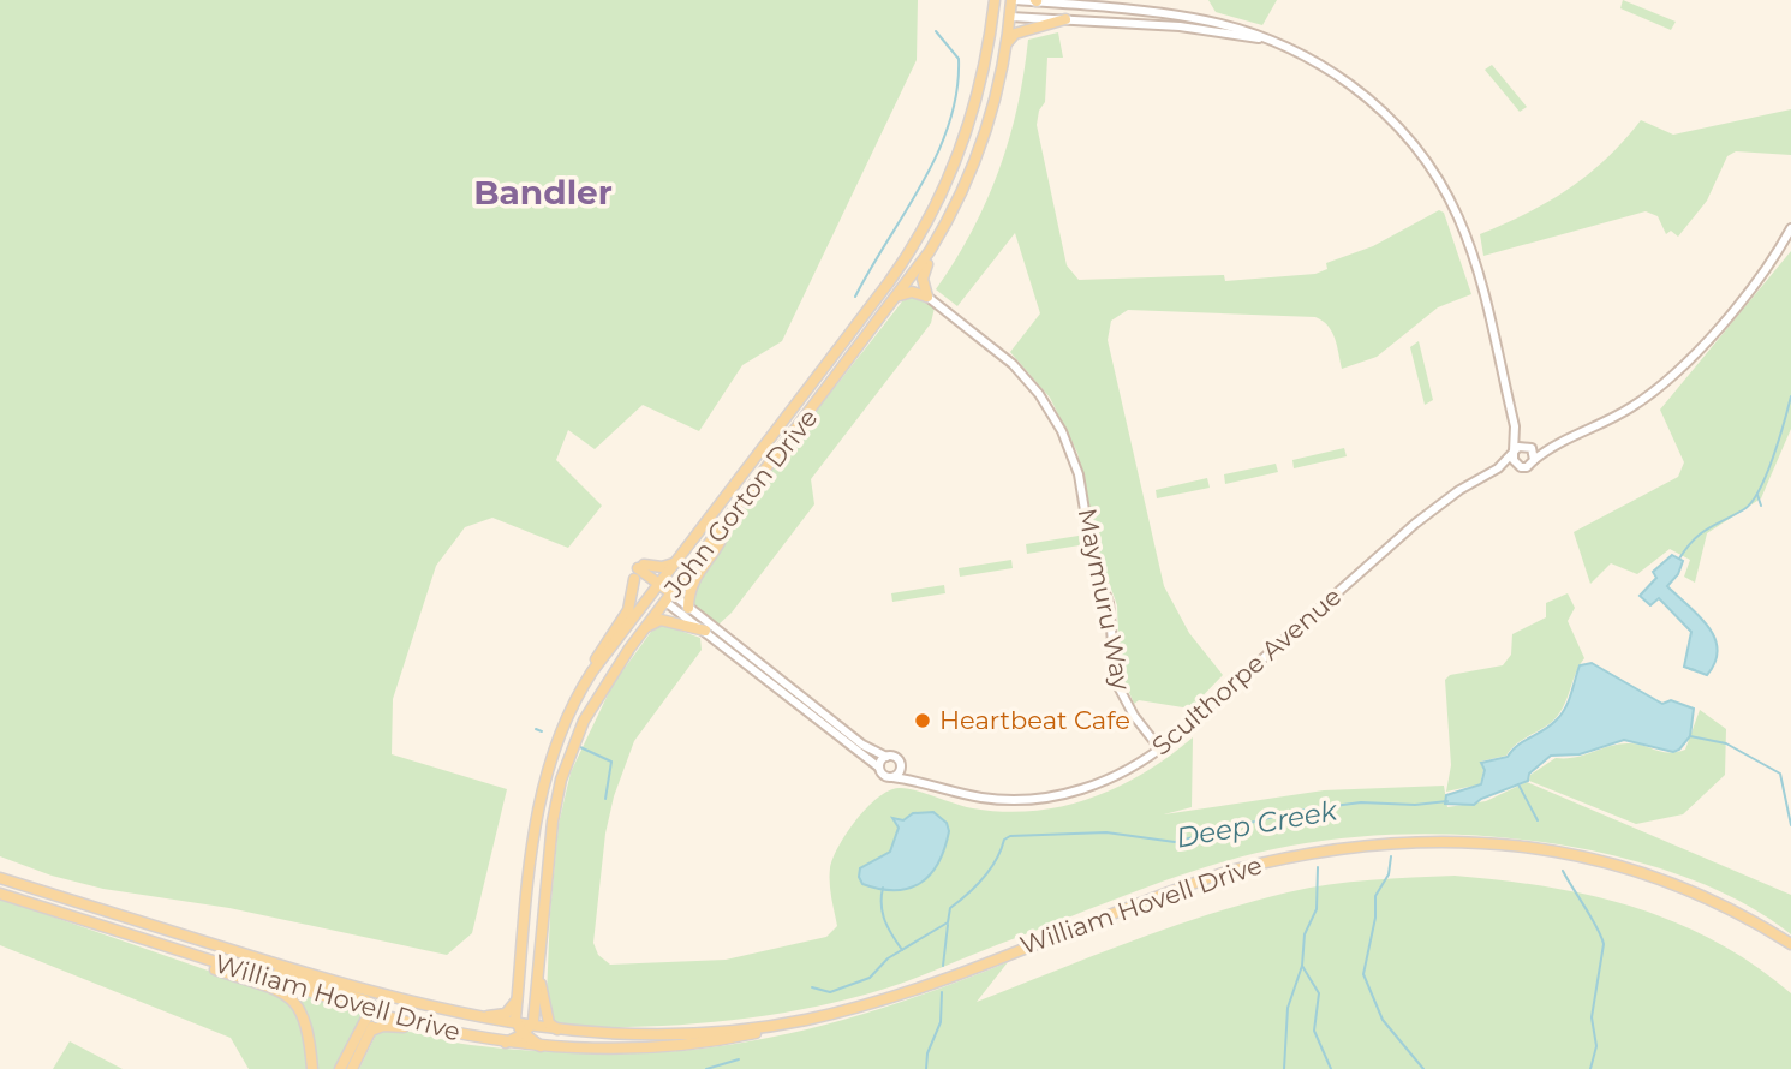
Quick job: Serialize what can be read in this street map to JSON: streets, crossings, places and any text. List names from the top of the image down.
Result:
{
  "streets": {
    "main road": ["John Gorton Drive", "William Hovell Drive"],
    "street": ["Maymuru Way", "Sculthorpe Avenue"]
  },
  "crossings": [
    ["John Gorton Drive", "William Hovell Drive"],
    ["Maymuru Way", "Sculthorpe Avenue"]
  ],
  "districts": ["Bandler"],
  "water": ["Deep Creek"],
  "places": ["Heartbeat Cafe"]
}
